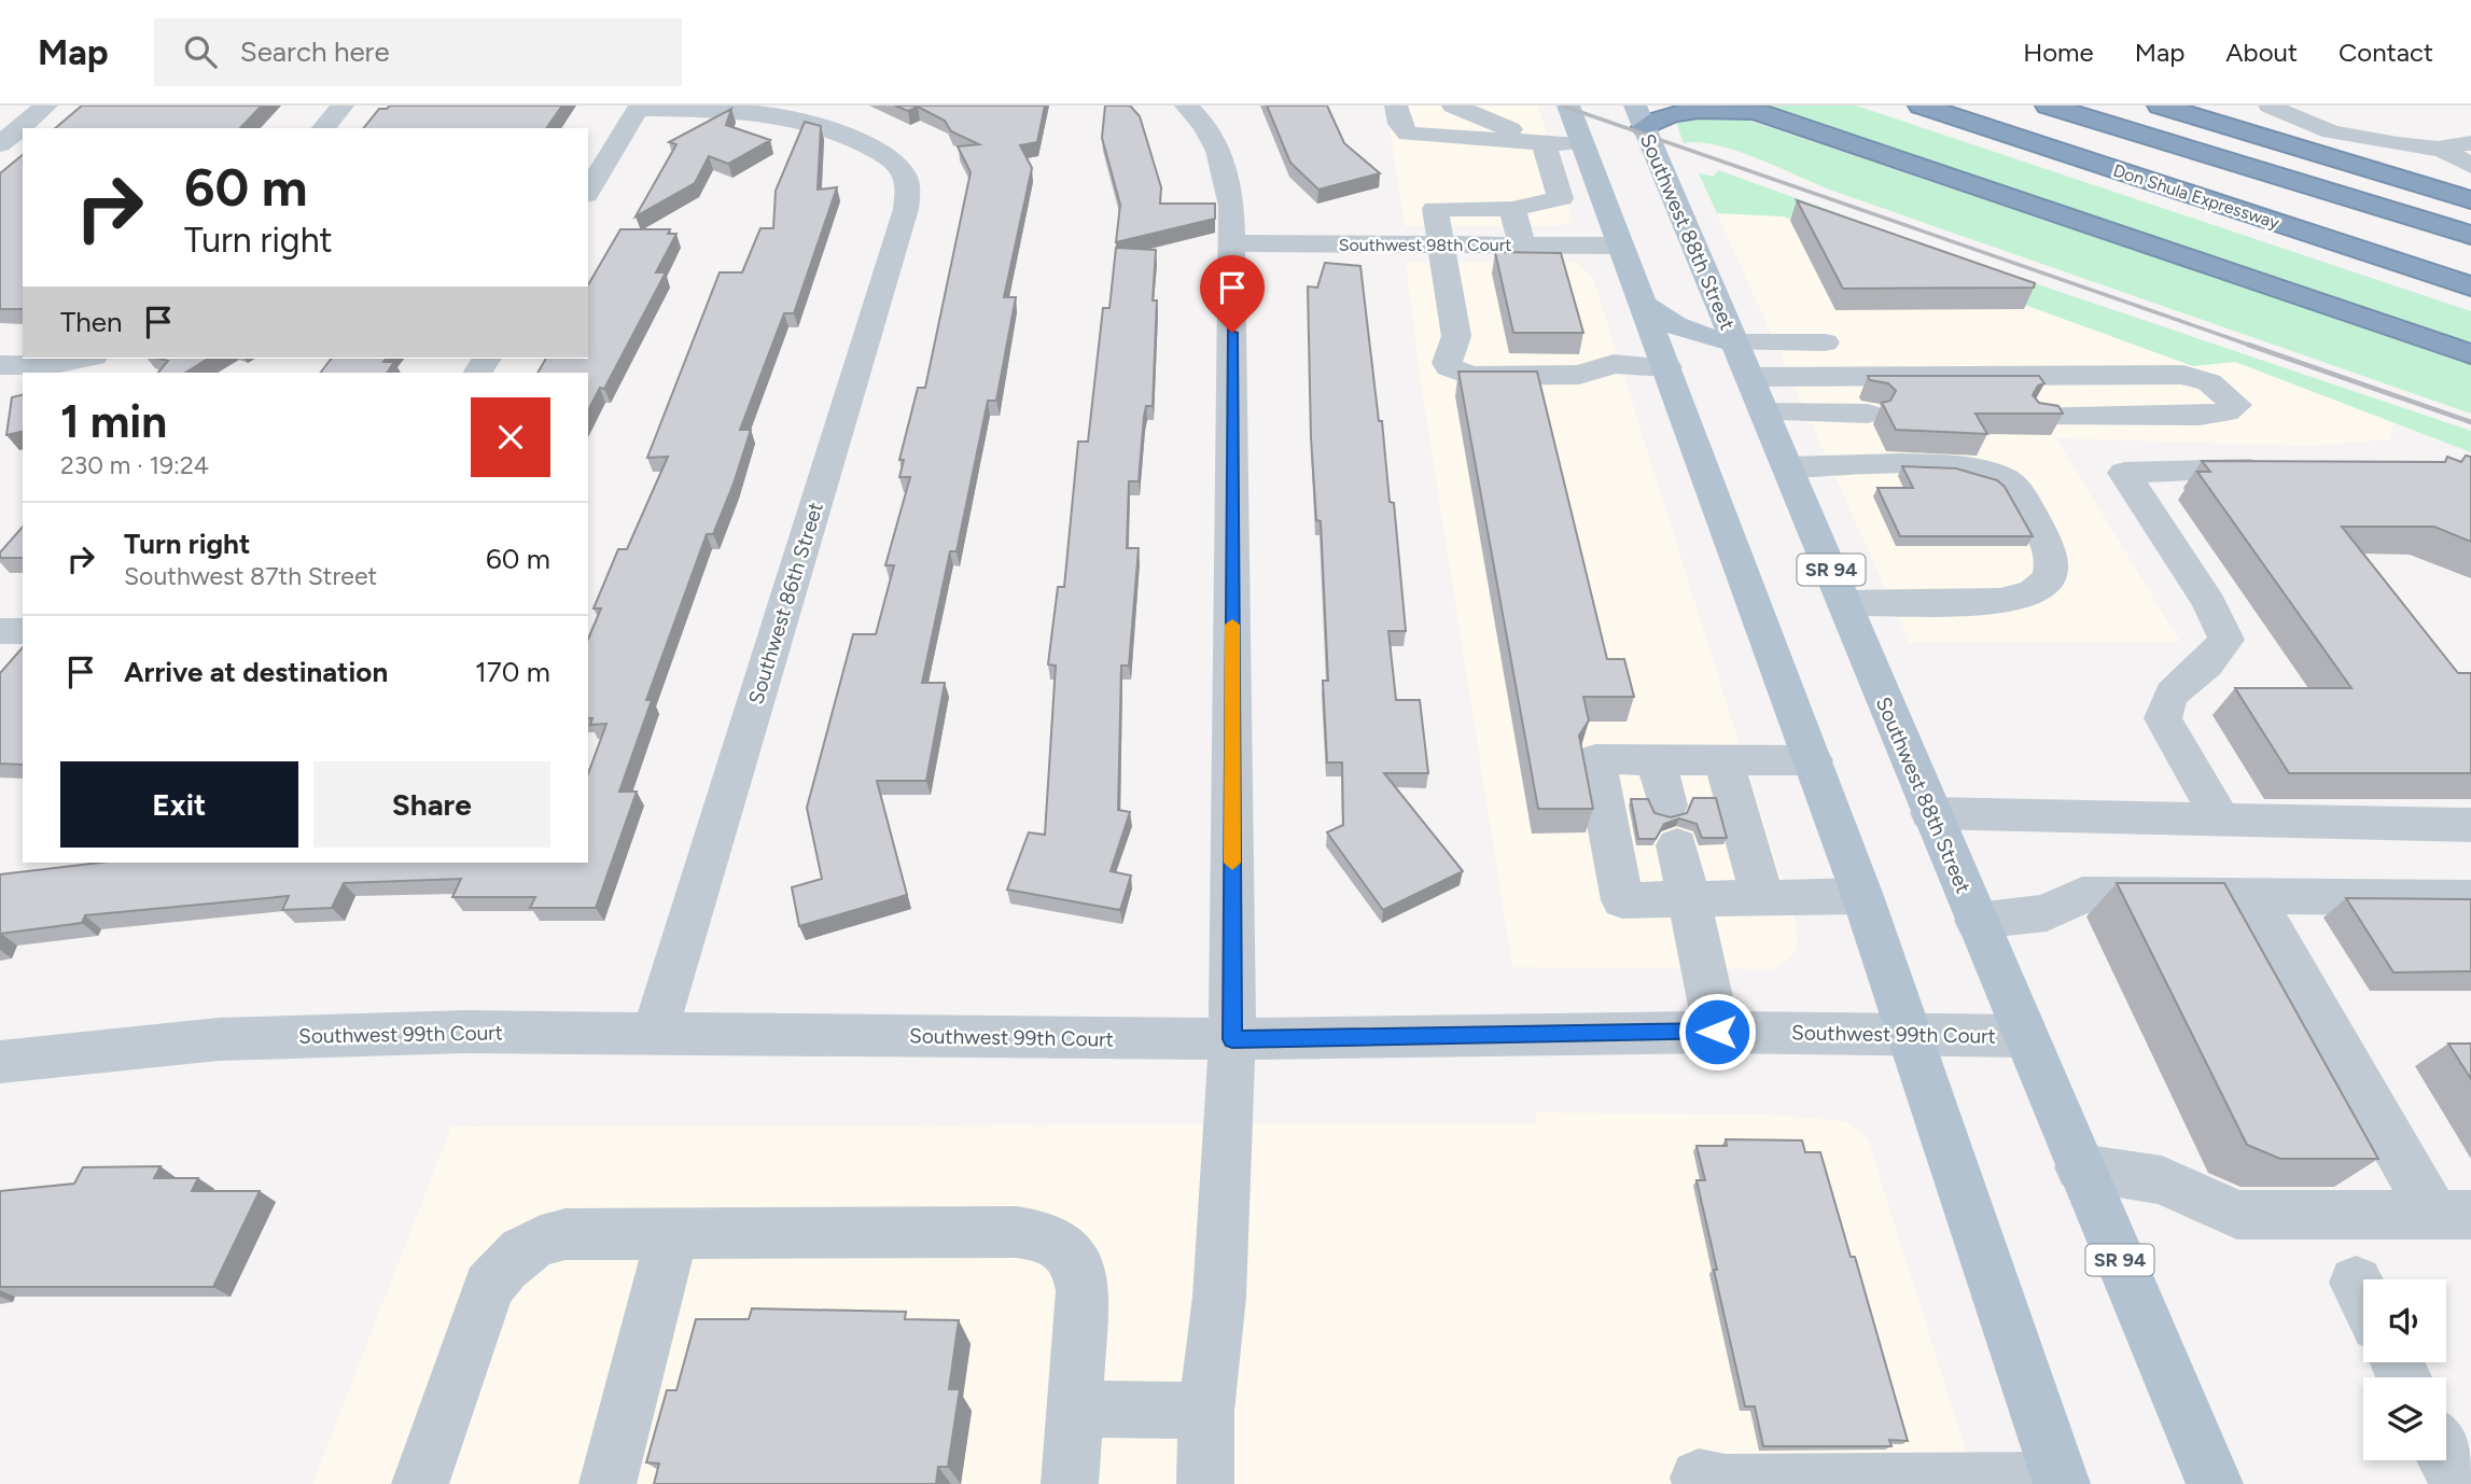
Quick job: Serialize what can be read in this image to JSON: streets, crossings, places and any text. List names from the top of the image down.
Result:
{
  "streets": {
    "highway": ["Don Shula Expressway"],
    "main road": ["Southwest 88th Street", "SR 94"],
    "street": ["Southwest 98th Court", "Southwest 86th Street", "Southwest 99th Court"]
  },
  "crossings": [
    ["Southwest 88th Street", "Southwest 99th Court"],
    ["Southwest 86th Street", "Southwest 99th Court"]
  ],
  "page": {
    "header": "Map",
    "search": "Search here",
    "nav": [
      "Home",
      "Map",
      "About",
      "Contact"
    ],
    "turn": ["60 m", "Turn right"],
    "then": "Then",
    "heading": ["1 min", "230 m · 19:24"],
    "list": [
      {
        "name": "Turn right",
        "note": "Southwest 87th Street",
        "value": "60 m"
      },
      {
        "name": "Arrive at destination",
        "value": "170 m"
      }
    ],
    "buttons": ["Exit", "Share"]
  }
}
